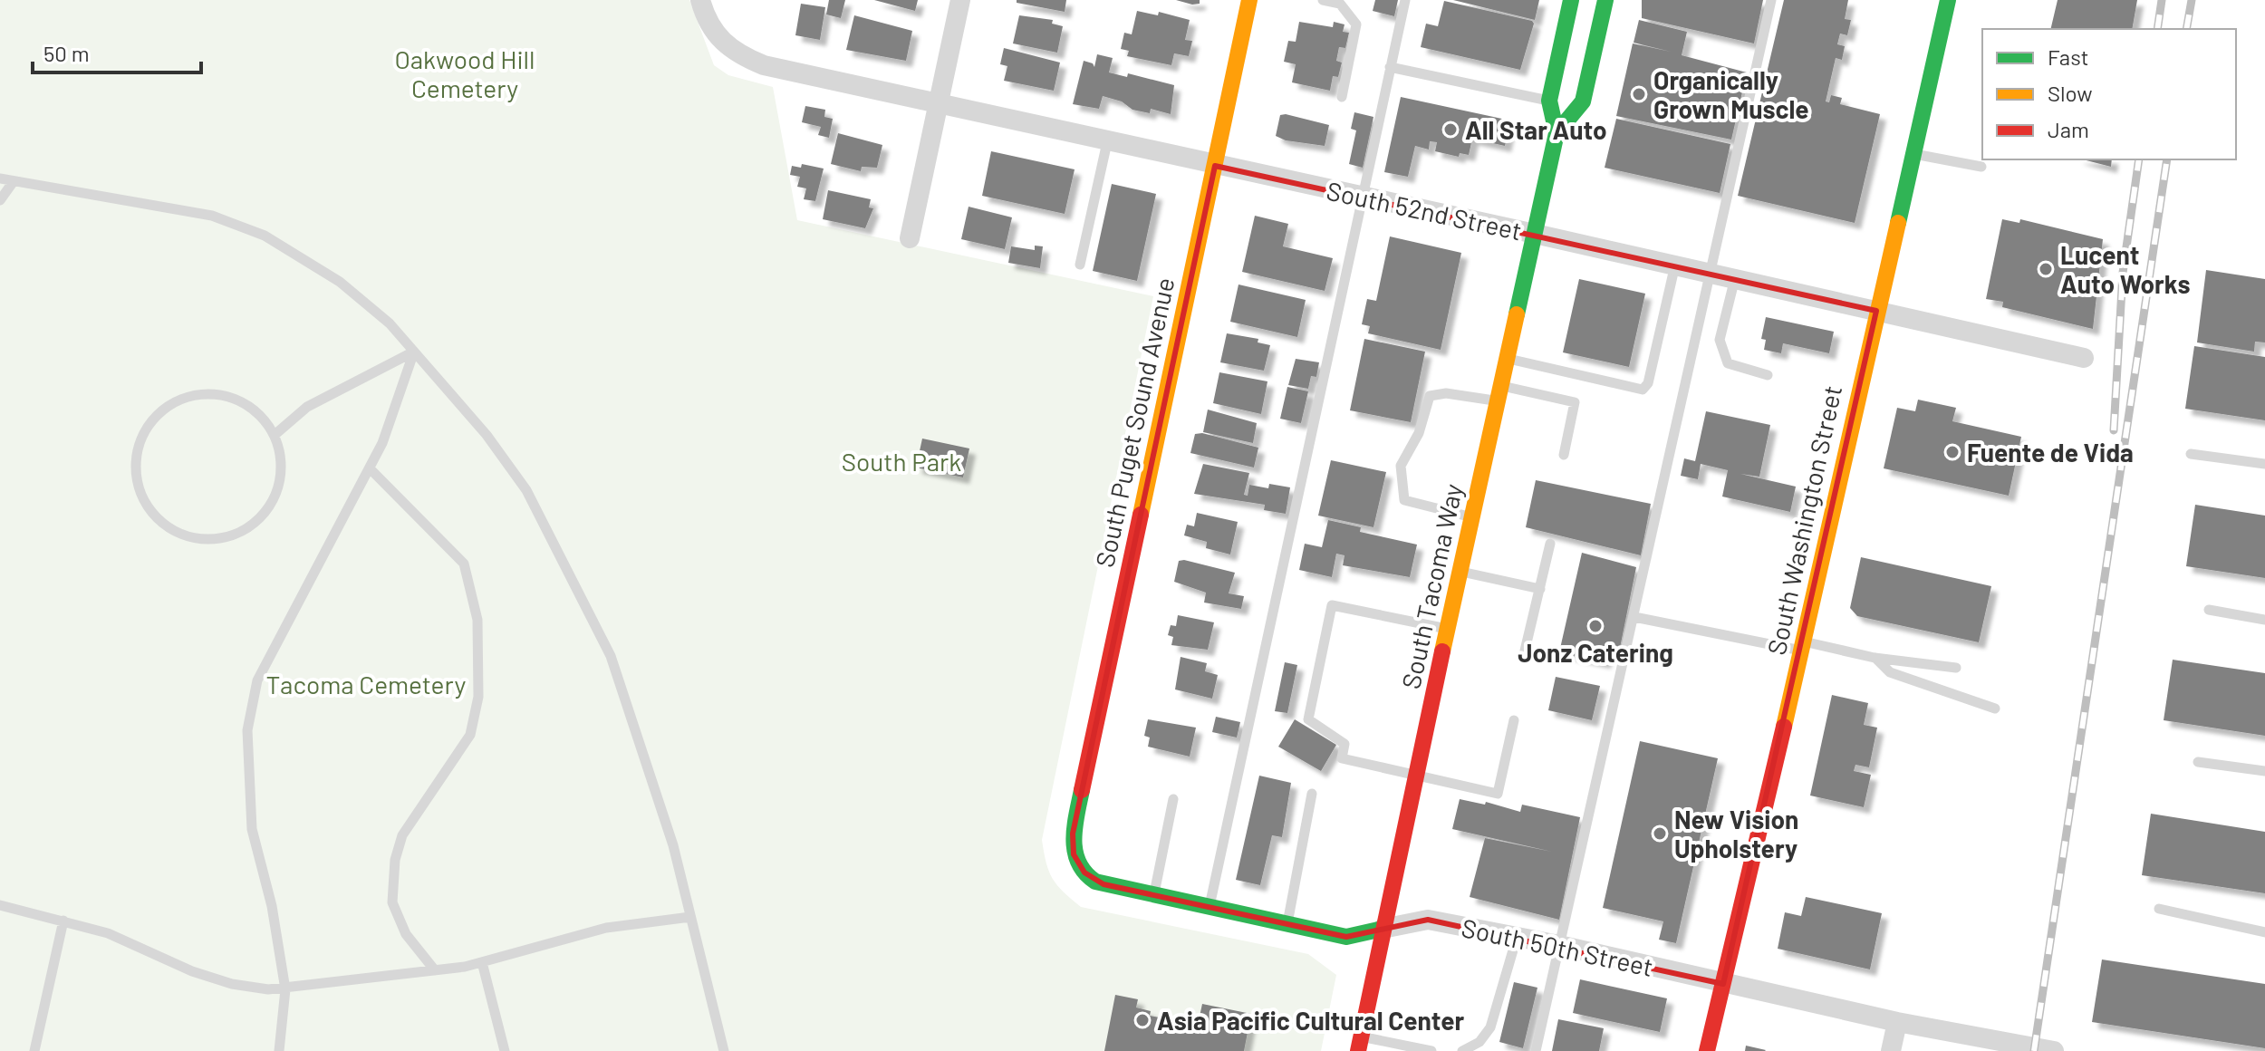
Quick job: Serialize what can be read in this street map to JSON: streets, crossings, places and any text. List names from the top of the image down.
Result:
{
  "streets": {
    "street": [
      "South 52nd Street",
      "South Puget Sound Avenue",
      "South Washington Street",
      "South Tacoma Way",
      "South 50th Street"
    ]
  },
  "crossings": [
    ["South 52nd Street", "South Puget Sound Avenue"],
    ["South 52nd Street", "South Washington Street"],
    ["South 52nd Street", "South Tacoma Way"],
    ["South Puget Sound Avenue", "South 50th Street"],
    ["South Washington Street", "South 50th Street"],
    ["South Tacoma Way", "South 50th Street"]
  ],
  "parks": ["Oakwood Hill Cemetery", "South Park", "Tacoma Cemetery"],
  "places": [
    "Organically Grown Muscle",
    "All Star Auto",
    "Lucent Auto Works",
    "Fuente de Vida",
    "Jonz Catering",
    "New Vision Upholstery",
    "Asia Pacific Cultural Center"
  ],
  "legend": ["Fast", "Slow", "Jam"],
  "scale_bar": "50 m"
}
